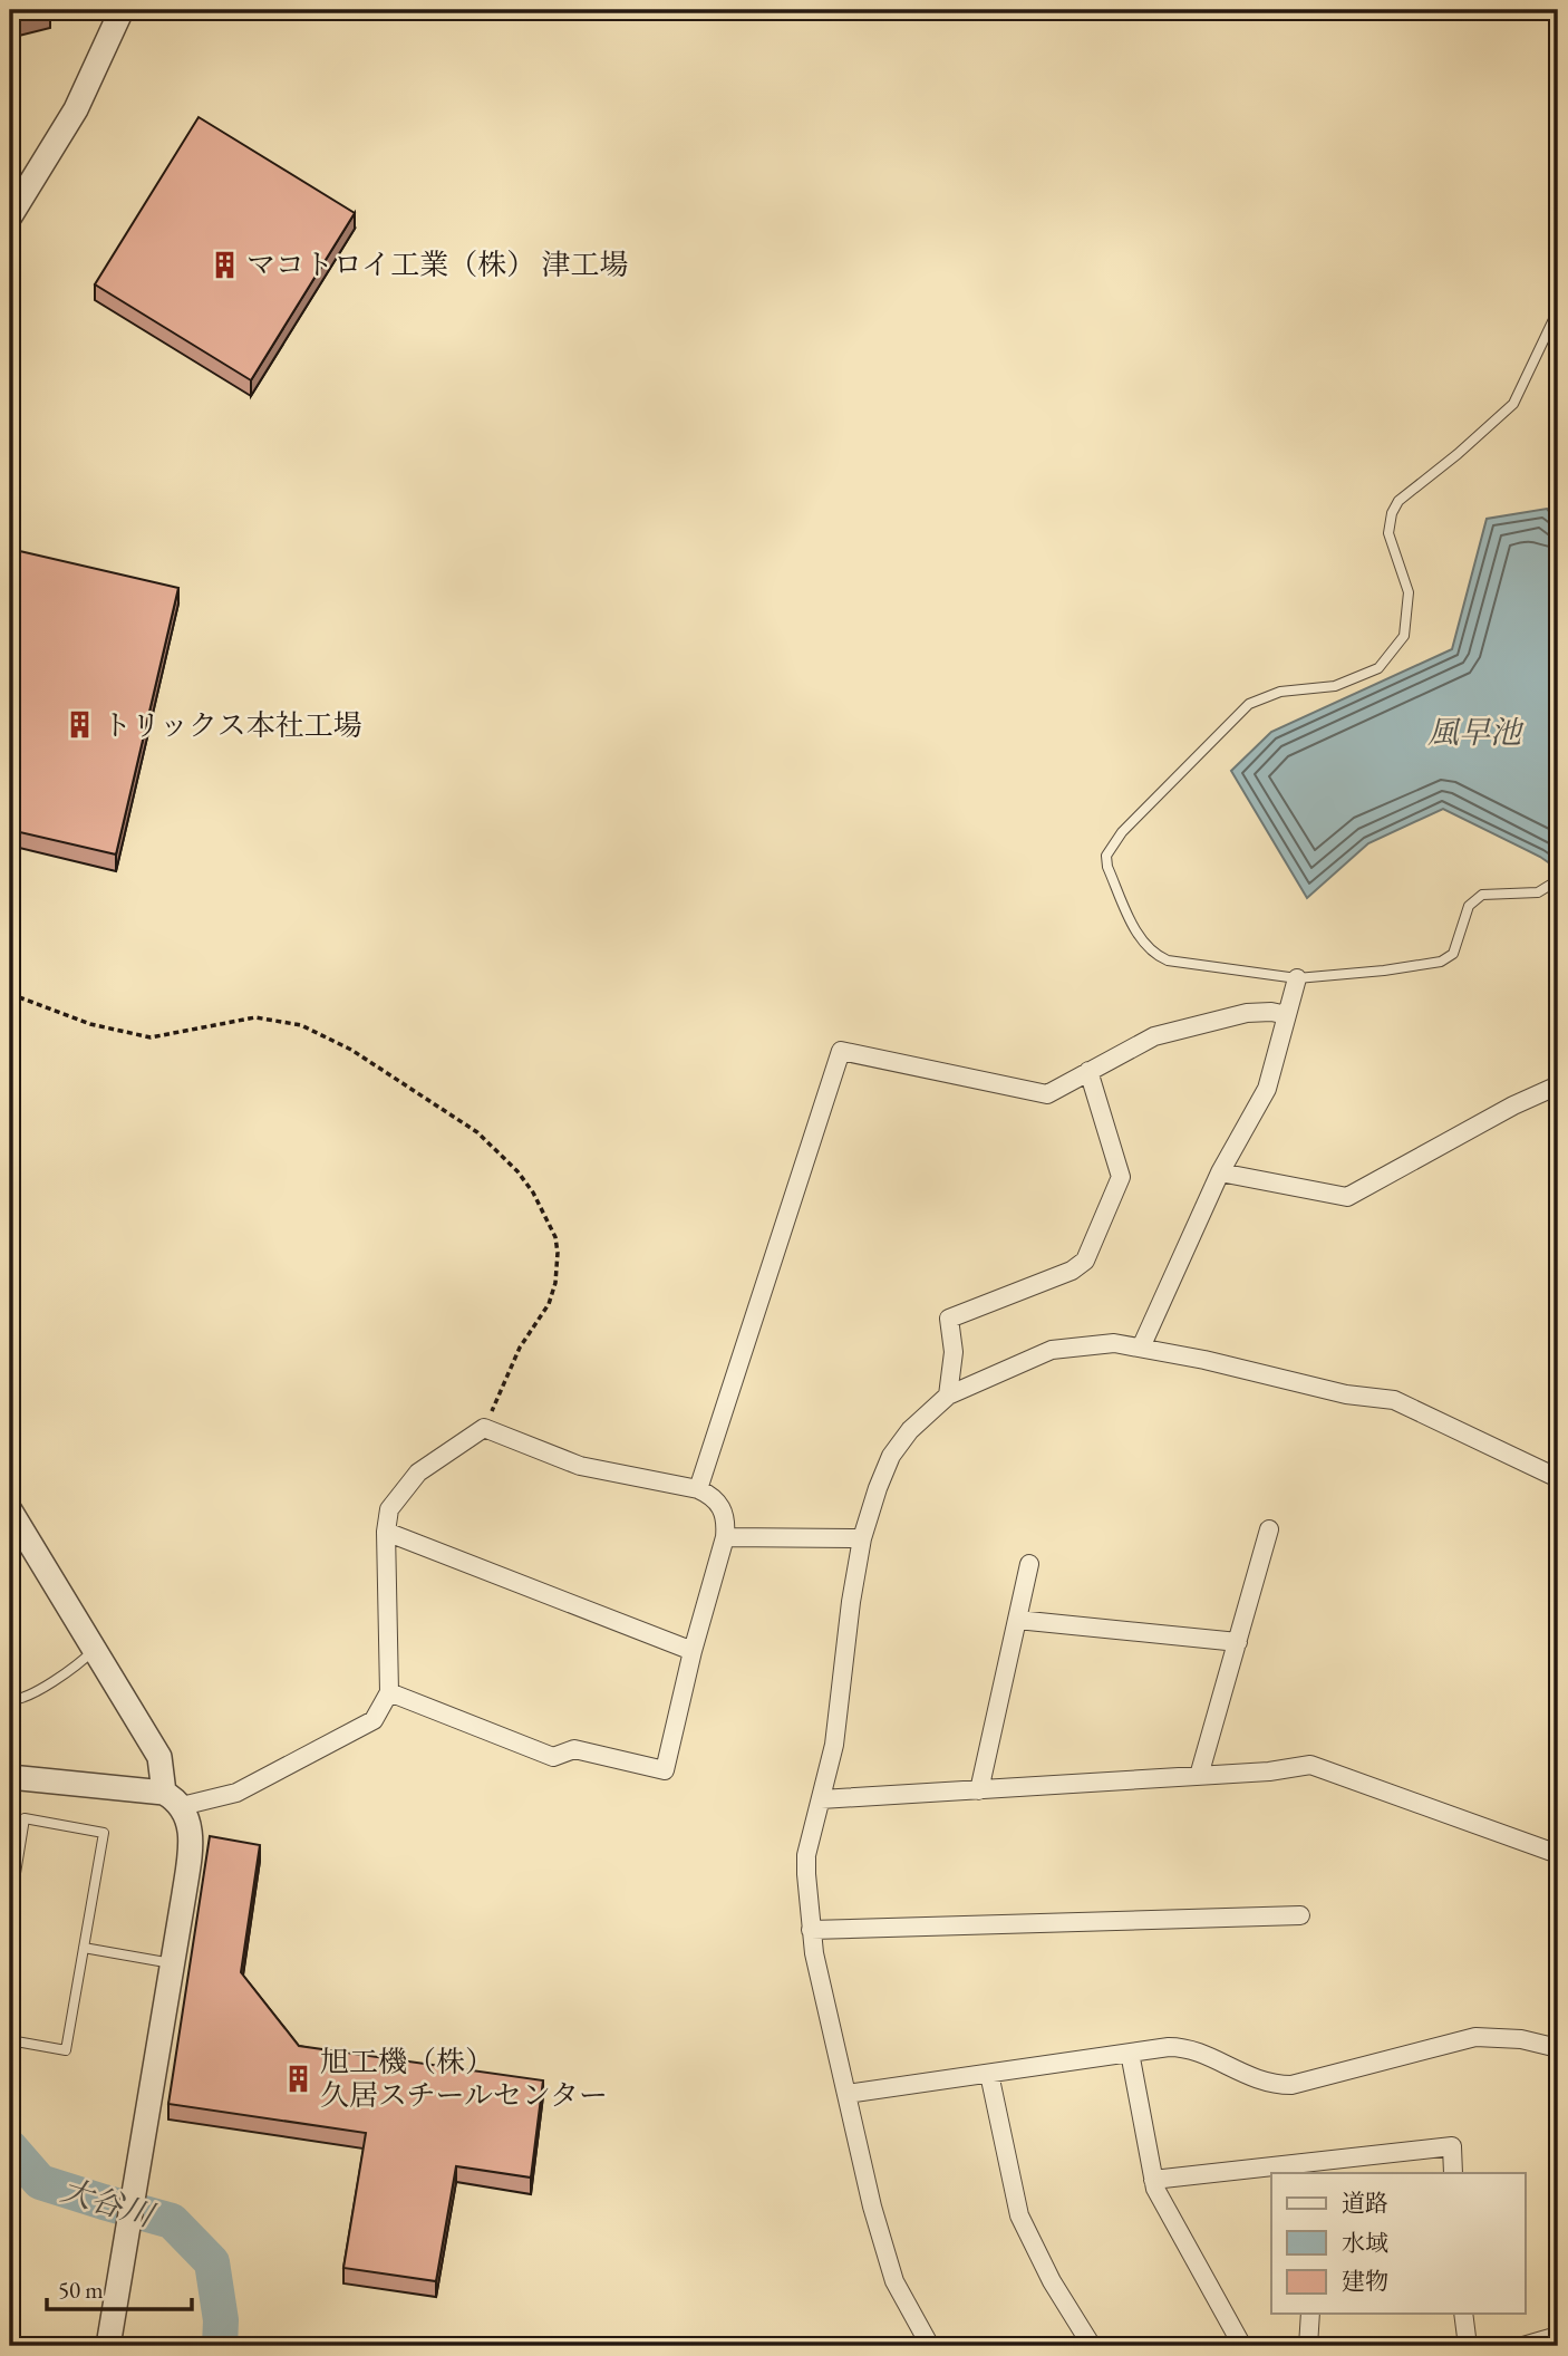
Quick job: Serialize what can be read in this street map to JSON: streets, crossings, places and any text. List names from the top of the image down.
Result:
{
  "water": ["風早池", "大谷川"],
  "places": {
    "building": ["マコトロイ工業（株） 津工場", "トリックス本社工場", "旭工機（株） 久居スチールセンター"]
  },
  "legend": ["道路", "水域", "建物"],
  "scale_bar": "50 m"
}
